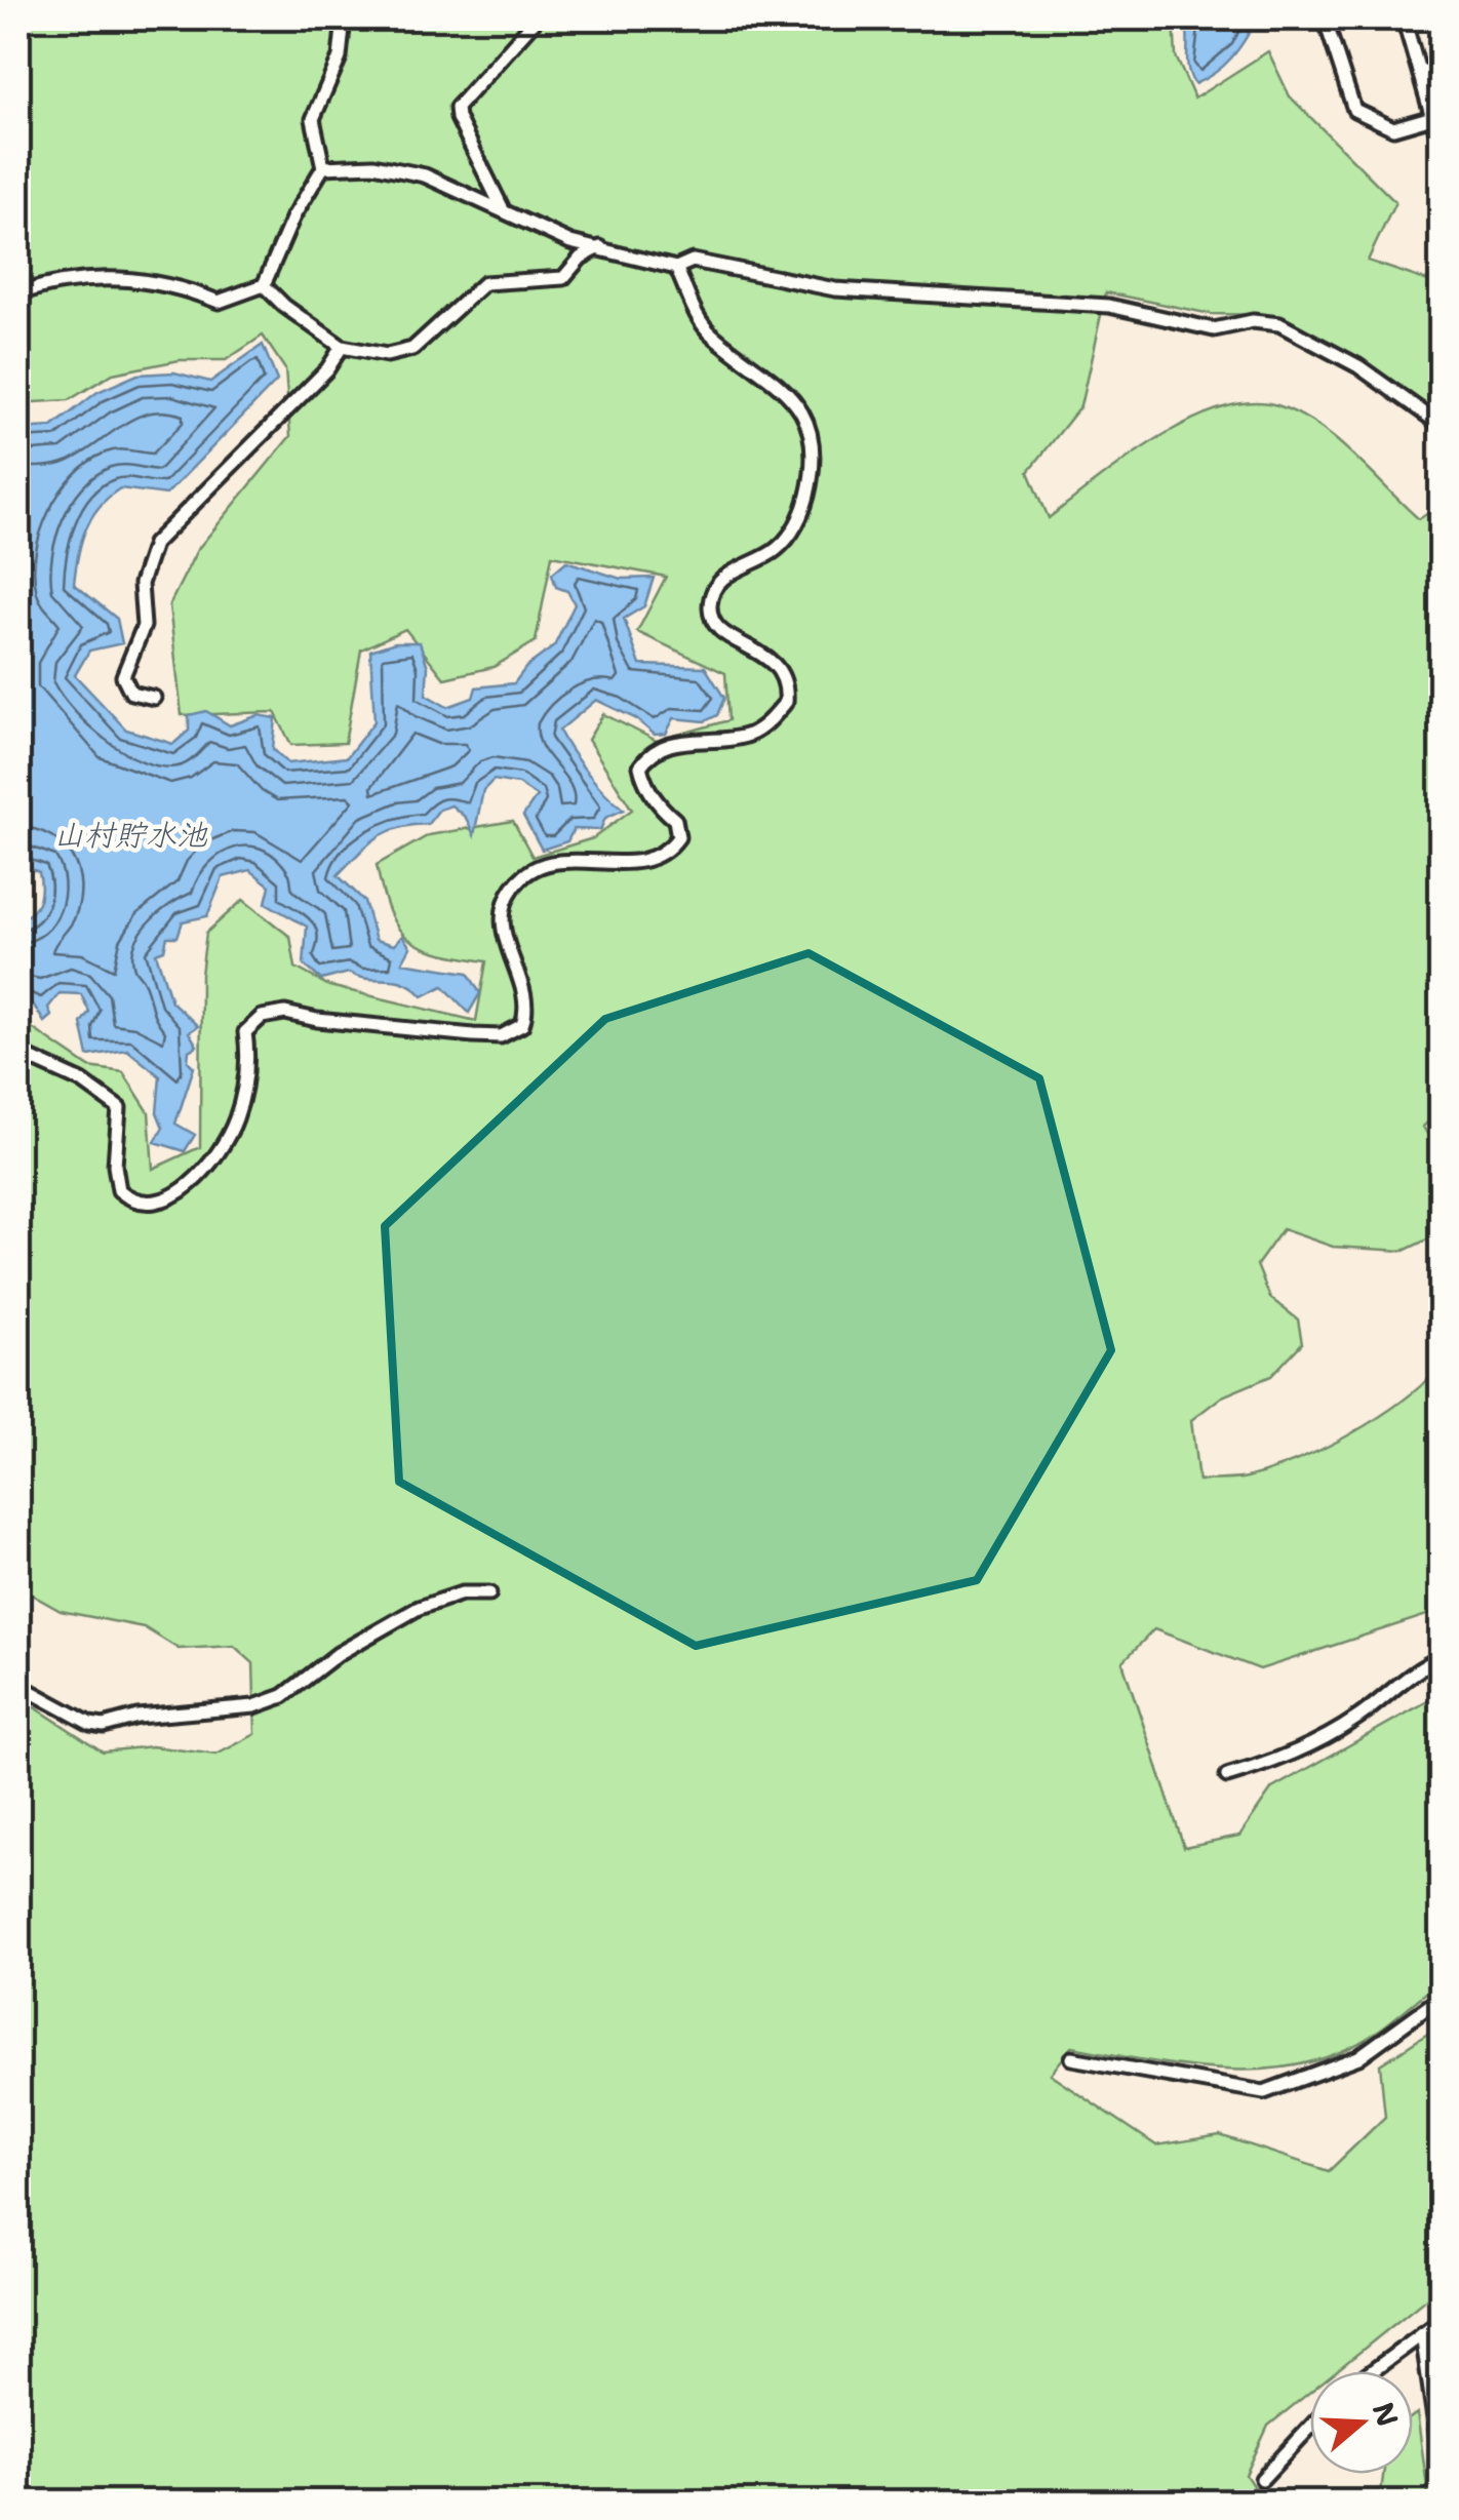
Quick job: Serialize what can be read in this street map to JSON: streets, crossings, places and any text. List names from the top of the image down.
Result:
{
  "water": ["山村貯水池"],
  "north": "right"
}
